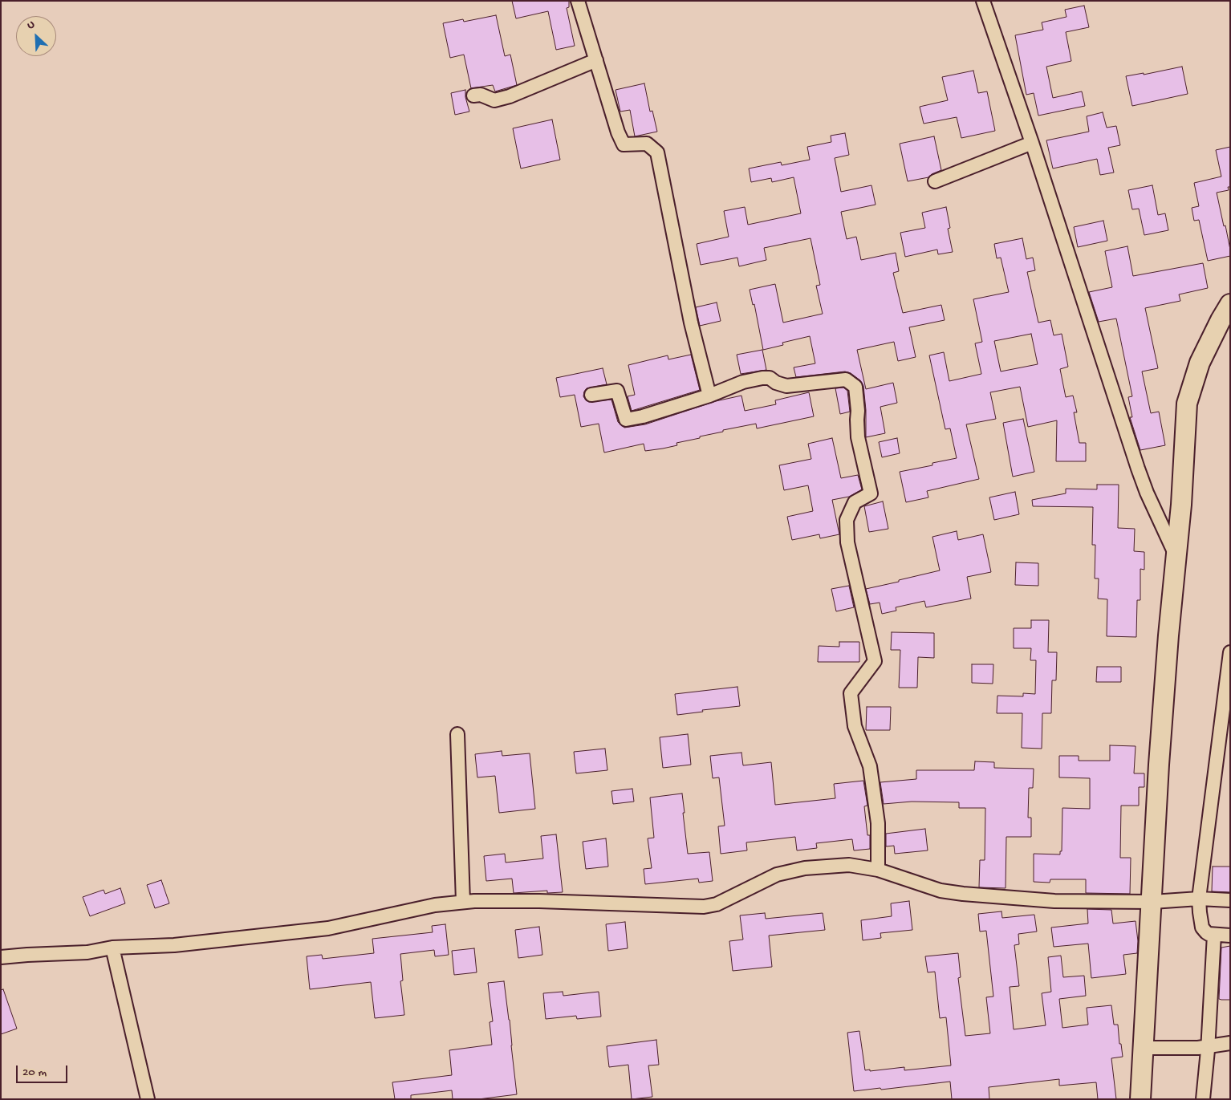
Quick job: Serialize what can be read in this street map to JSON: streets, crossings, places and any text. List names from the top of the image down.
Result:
{
  "scale_bar": "20 m",
  "north": "top left"
}
